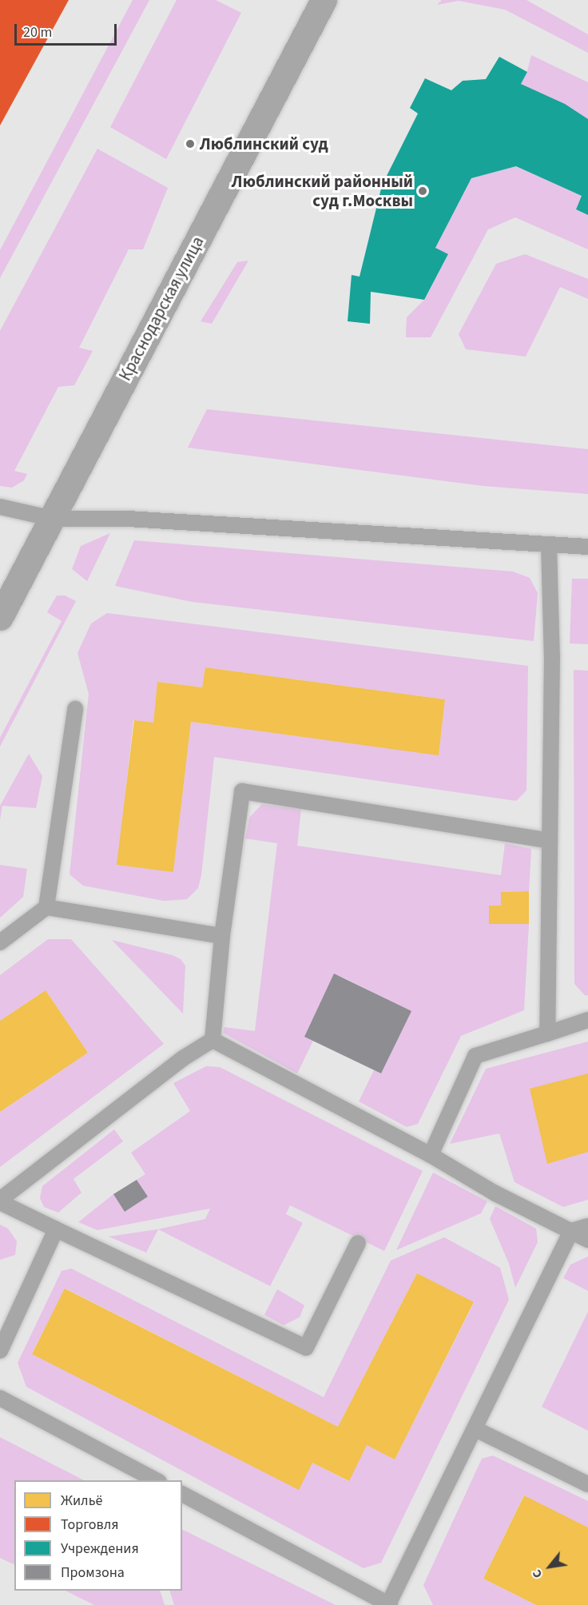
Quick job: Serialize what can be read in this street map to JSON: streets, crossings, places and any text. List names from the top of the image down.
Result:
{
  "streets": {
    "street": ["Краснодарская улица"]
  },
  "places": ["Люблинский суд", "Люблинский районный суд г.Москвы"],
  "legend": [
    "Жильё",
    "Торговля",
    "Учреждения",
    "Промзона"
  ],
  "scale_bar": "20 m",
  "north": "bottom left"
}
